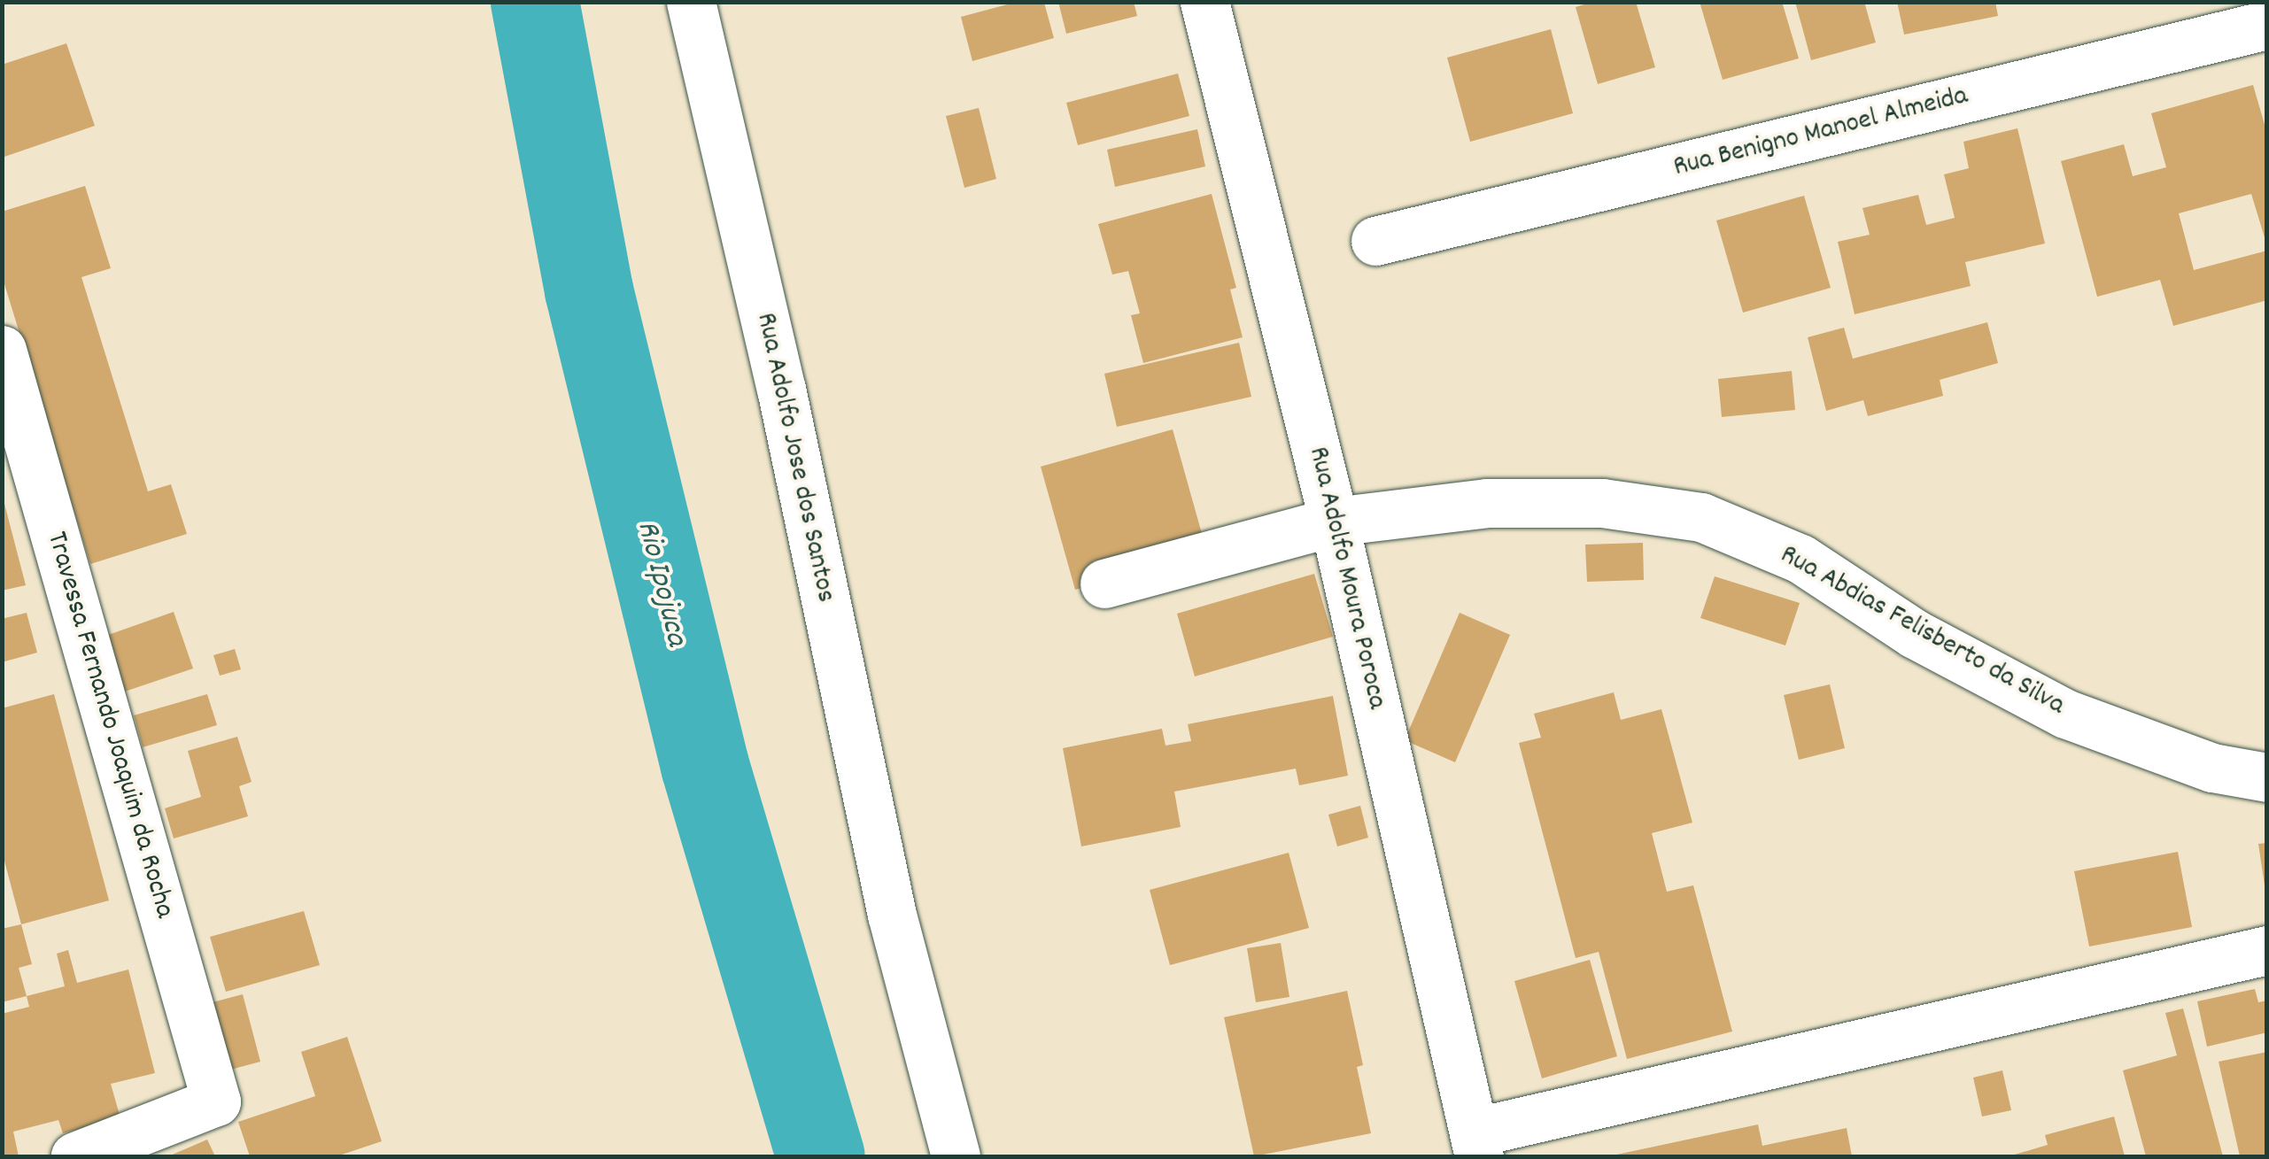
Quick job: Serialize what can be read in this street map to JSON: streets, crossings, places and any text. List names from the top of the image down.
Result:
{
  "streets": {
    "street": [
      "Rua Benigno Manoel Almeida",
      "Rua Adolfo Jose dos Santos",
      "Rua Adolfo Moura Poroca",
      "Rua Abdias Felisberto da Silva",
      "Travessa Fernando Joaquim da Rocha"
    ]
  },
  "crossings": [
    ["Rua Adolfo Moura Poroca", "Rua Abdias Felisberto da Silva"]
  ],
  "water": ["Rio Ipojuca"]
}
